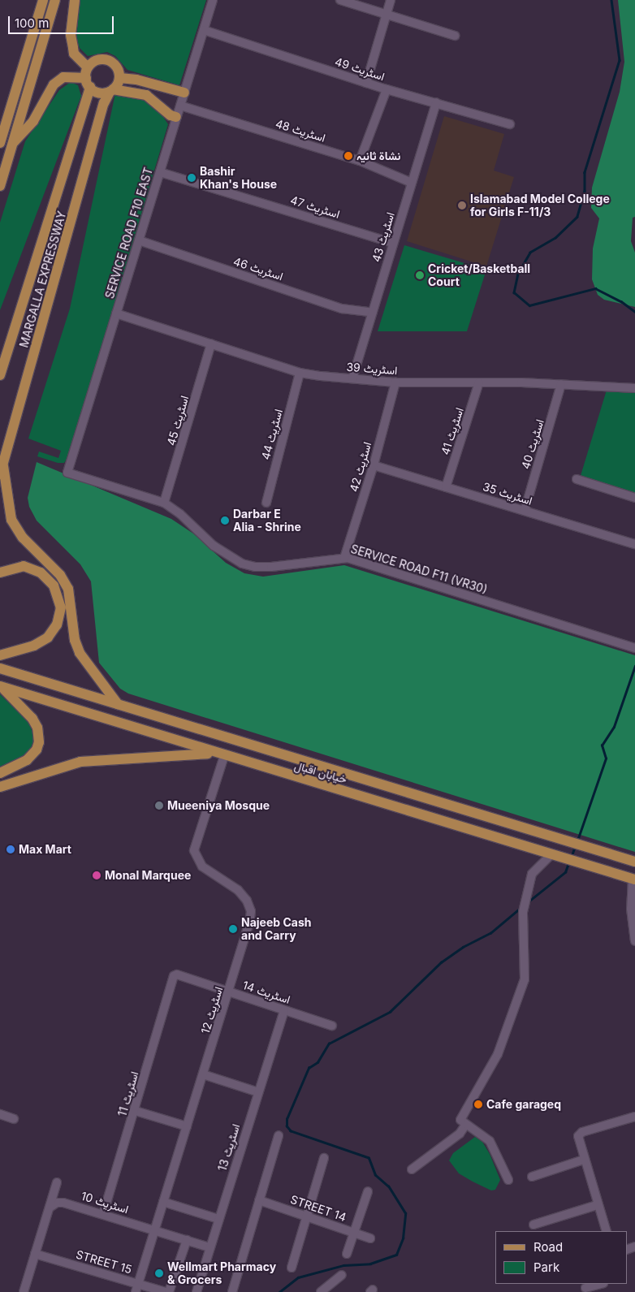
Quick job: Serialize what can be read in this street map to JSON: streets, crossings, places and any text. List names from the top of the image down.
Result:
{
  "streets": {
    "main road": ["MARGALLA EXPRESSWAY", "خیابان اقبال"],
    "street": [
      "اسٹریٹ 49",
      "اسٹریٹ 48",
      "اسٹریٹ 47",
      "SERVICE ROAD F10 EAST",
      "اسٹریٹ 43",
      "اسٹریٹ 46",
      "اسٹریٹ 39",
      "اسٹریٹ 45",
      "اسٹریٹ 41",
      "اسٹریٹ 44",
      "اسٹریٹ 40",
      "اسٹریٹ 42",
      "اسٹریٹ 35",
      "SERVICE ROAD F11 (VR30)",
      "اسٹریٹ 14",
      "اسٹریٹ 12",
      "اسٹریٹ 11",
      "اسٹریٹ 13",
      "اسٹریٹ 10",
      "STREET 14",
      "STREET 15"
    ]
  },
  "crossings": [
    ["اسٹریٹ 49", "SERVICE ROAD F10 EAST"],
    ["اسٹریٹ 49", "اسٹریٹ 43"],
    ["اسٹریٹ 48", "SERVICE ROAD F10 EAST"],
    ["اسٹریٹ 48", "اسٹریٹ 43"],
    ["اسٹریٹ 47", "SERVICE ROAD F10 EAST"],
    ["اسٹریٹ 47", "اسٹریٹ 43"],
    ["SERVICE ROAD F10 EAST", "اسٹریٹ 46"],
    ["SERVICE ROAD F10 EAST", "اسٹریٹ 39"],
    ["SERVICE ROAD F10 EAST", "SERVICE ROAD F11 (VR30)"],
    ["اسٹریٹ 43", "اسٹریٹ 46"],
    ["اسٹریٹ 43", "اسٹریٹ 39"],
    ["اسٹریٹ 39", "اسٹریٹ 45"],
    ["اسٹریٹ 39", "اسٹریٹ 41"],
    ["اسٹریٹ 39", "اسٹریٹ 44"],
    ["اسٹریٹ 39", "اسٹریٹ 40"],
    ["اسٹریٹ 39", "اسٹریٹ 42"],
    ["اسٹریٹ 45", "SERVICE ROAD F11 (VR30)"],
    ["اسٹریٹ 41", "اسٹریٹ 35"],
    ["اسٹریٹ 40", "اسٹریٹ 35"],
    ["اسٹریٹ 42", "اسٹریٹ 35"],
    ["اسٹریٹ 42", "SERVICE ROAD F11 (VR30)"],
    ["خیابان اقبال", "اسٹریٹ 12"],
    ["اسٹریٹ 14", "اسٹریٹ 12"],
    ["اسٹریٹ 14", "اسٹریٹ 11"],
    ["اسٹریٹ 14", "اسٹریٹ 13"],
    ["اسٹریٹ 12", "اسٹریٹ 10"],
    ["اسٹریٹ 12", "STREET 15"],
    ["اسٹریٹ 11", "اسٹریٹ 10"],
    ["اسٹریٹ 13", "اسٹریٹ 10"]
  ],
  "places": [
    "نشاۃ ثانیہ",
    "Bashir Khan's House",
    "Islamabad Model College for Girls F-11/3",
    "Cricket/Basketball Court",
    "Darbar E Alia - Shrine",
    "Mueeniya Mosque",
    "Max Mart",
    "Monal Marquee",
    "Najeeb Cash and Carry",
    "Cafe garageq",
    "Wellmart Pharmacy & Grocers"
  ],
  "legend": ["Road", "Park"],
  "scale_bar": "100 m"
}
